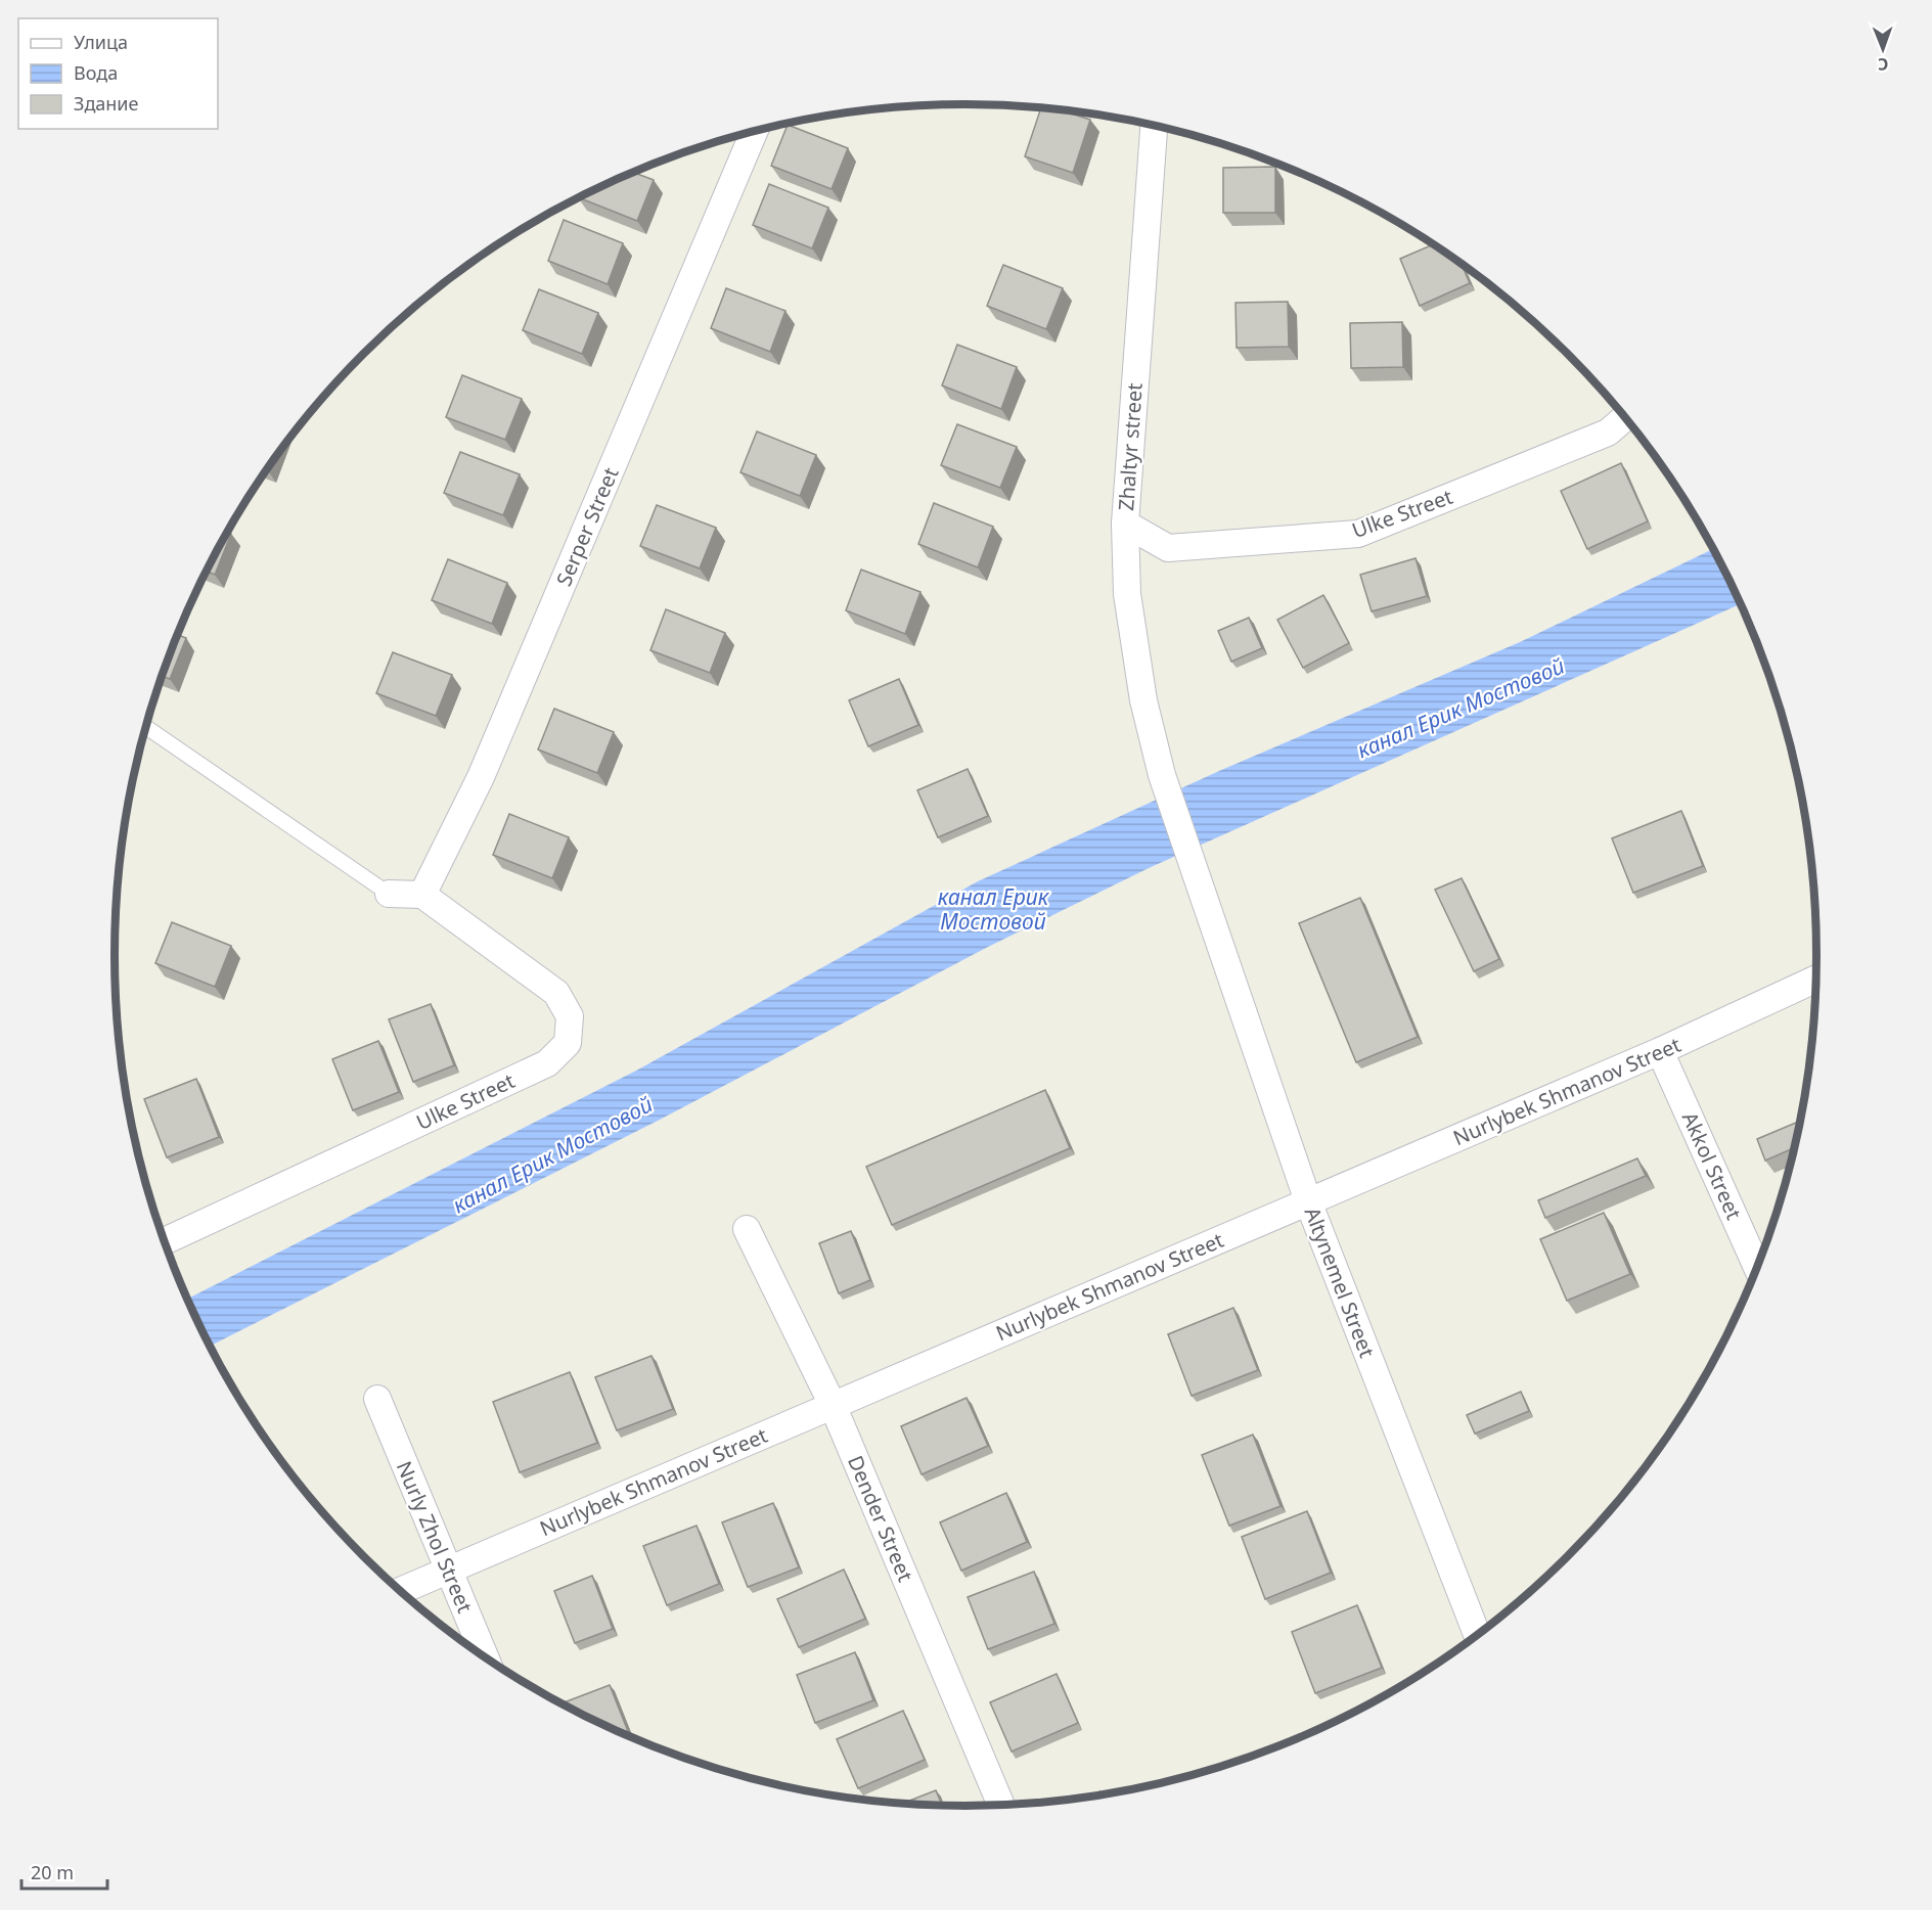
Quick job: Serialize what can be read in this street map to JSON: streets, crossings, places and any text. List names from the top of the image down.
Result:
{
  "streets": {
    "street": [
      "Zhaltyr street",
      "Ulke Street",
      "Serper Street",
      "Nurlybek Shmanov Street",
      "Akkol Street",
      "Altynemel Street",
      "Dender Street",
      "Nurly Zhol Street"
    ]
  },
  "crossings": [
    ["Zhaltyr street", "Ulke Street"],
    ["Zhaltyr street", "Altynemel Street"],
    ["Ulke Street", "Serper Street"],
    ["Nurlybek Shmanov Street", "Akkol Street"],
    ["Nurlybek Shmanov Street", "Altynemel Street"],
    ["Nurlybek Shmanov Street", "Dender Street"],
    ["Nurlybek Shmanov Street", "Nurly Zhol Street"]
  ],
  "water": ["канал Ерик Мостовой"],
  "legend": ["Улица", "Вода", "Здание"],
  "scale_bar": "20 m",
  "north": "bottom"
}
